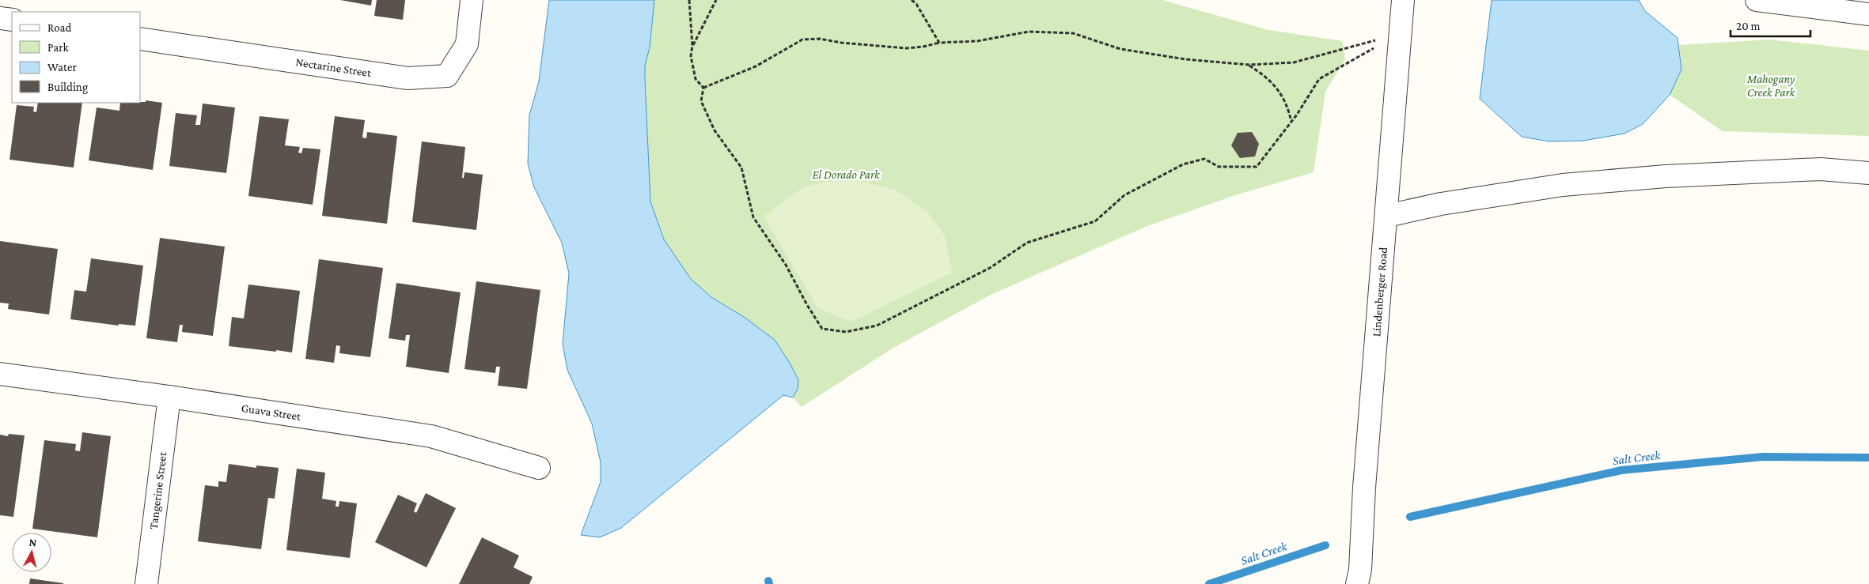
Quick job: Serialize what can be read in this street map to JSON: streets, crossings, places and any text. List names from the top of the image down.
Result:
{
  "streets": {
    "street": [
      "Nectarine Street",
      "Lindenberger Road",
      "Guava Street",
      "Tangerine Street"
    ]
  },
  "crossings": [
    ["Guava Street", "Tangerine Street"]
  ],
  "water": ["Salt Creek"],
  "parks": ["Mahogany Creek Park", "El Dorado Park"],
  "legend": [
    "Road",
    "Park",
    "Water",
    "Building"
  ],
  "scale_bar": "20 m",
  "north": "top"
}
